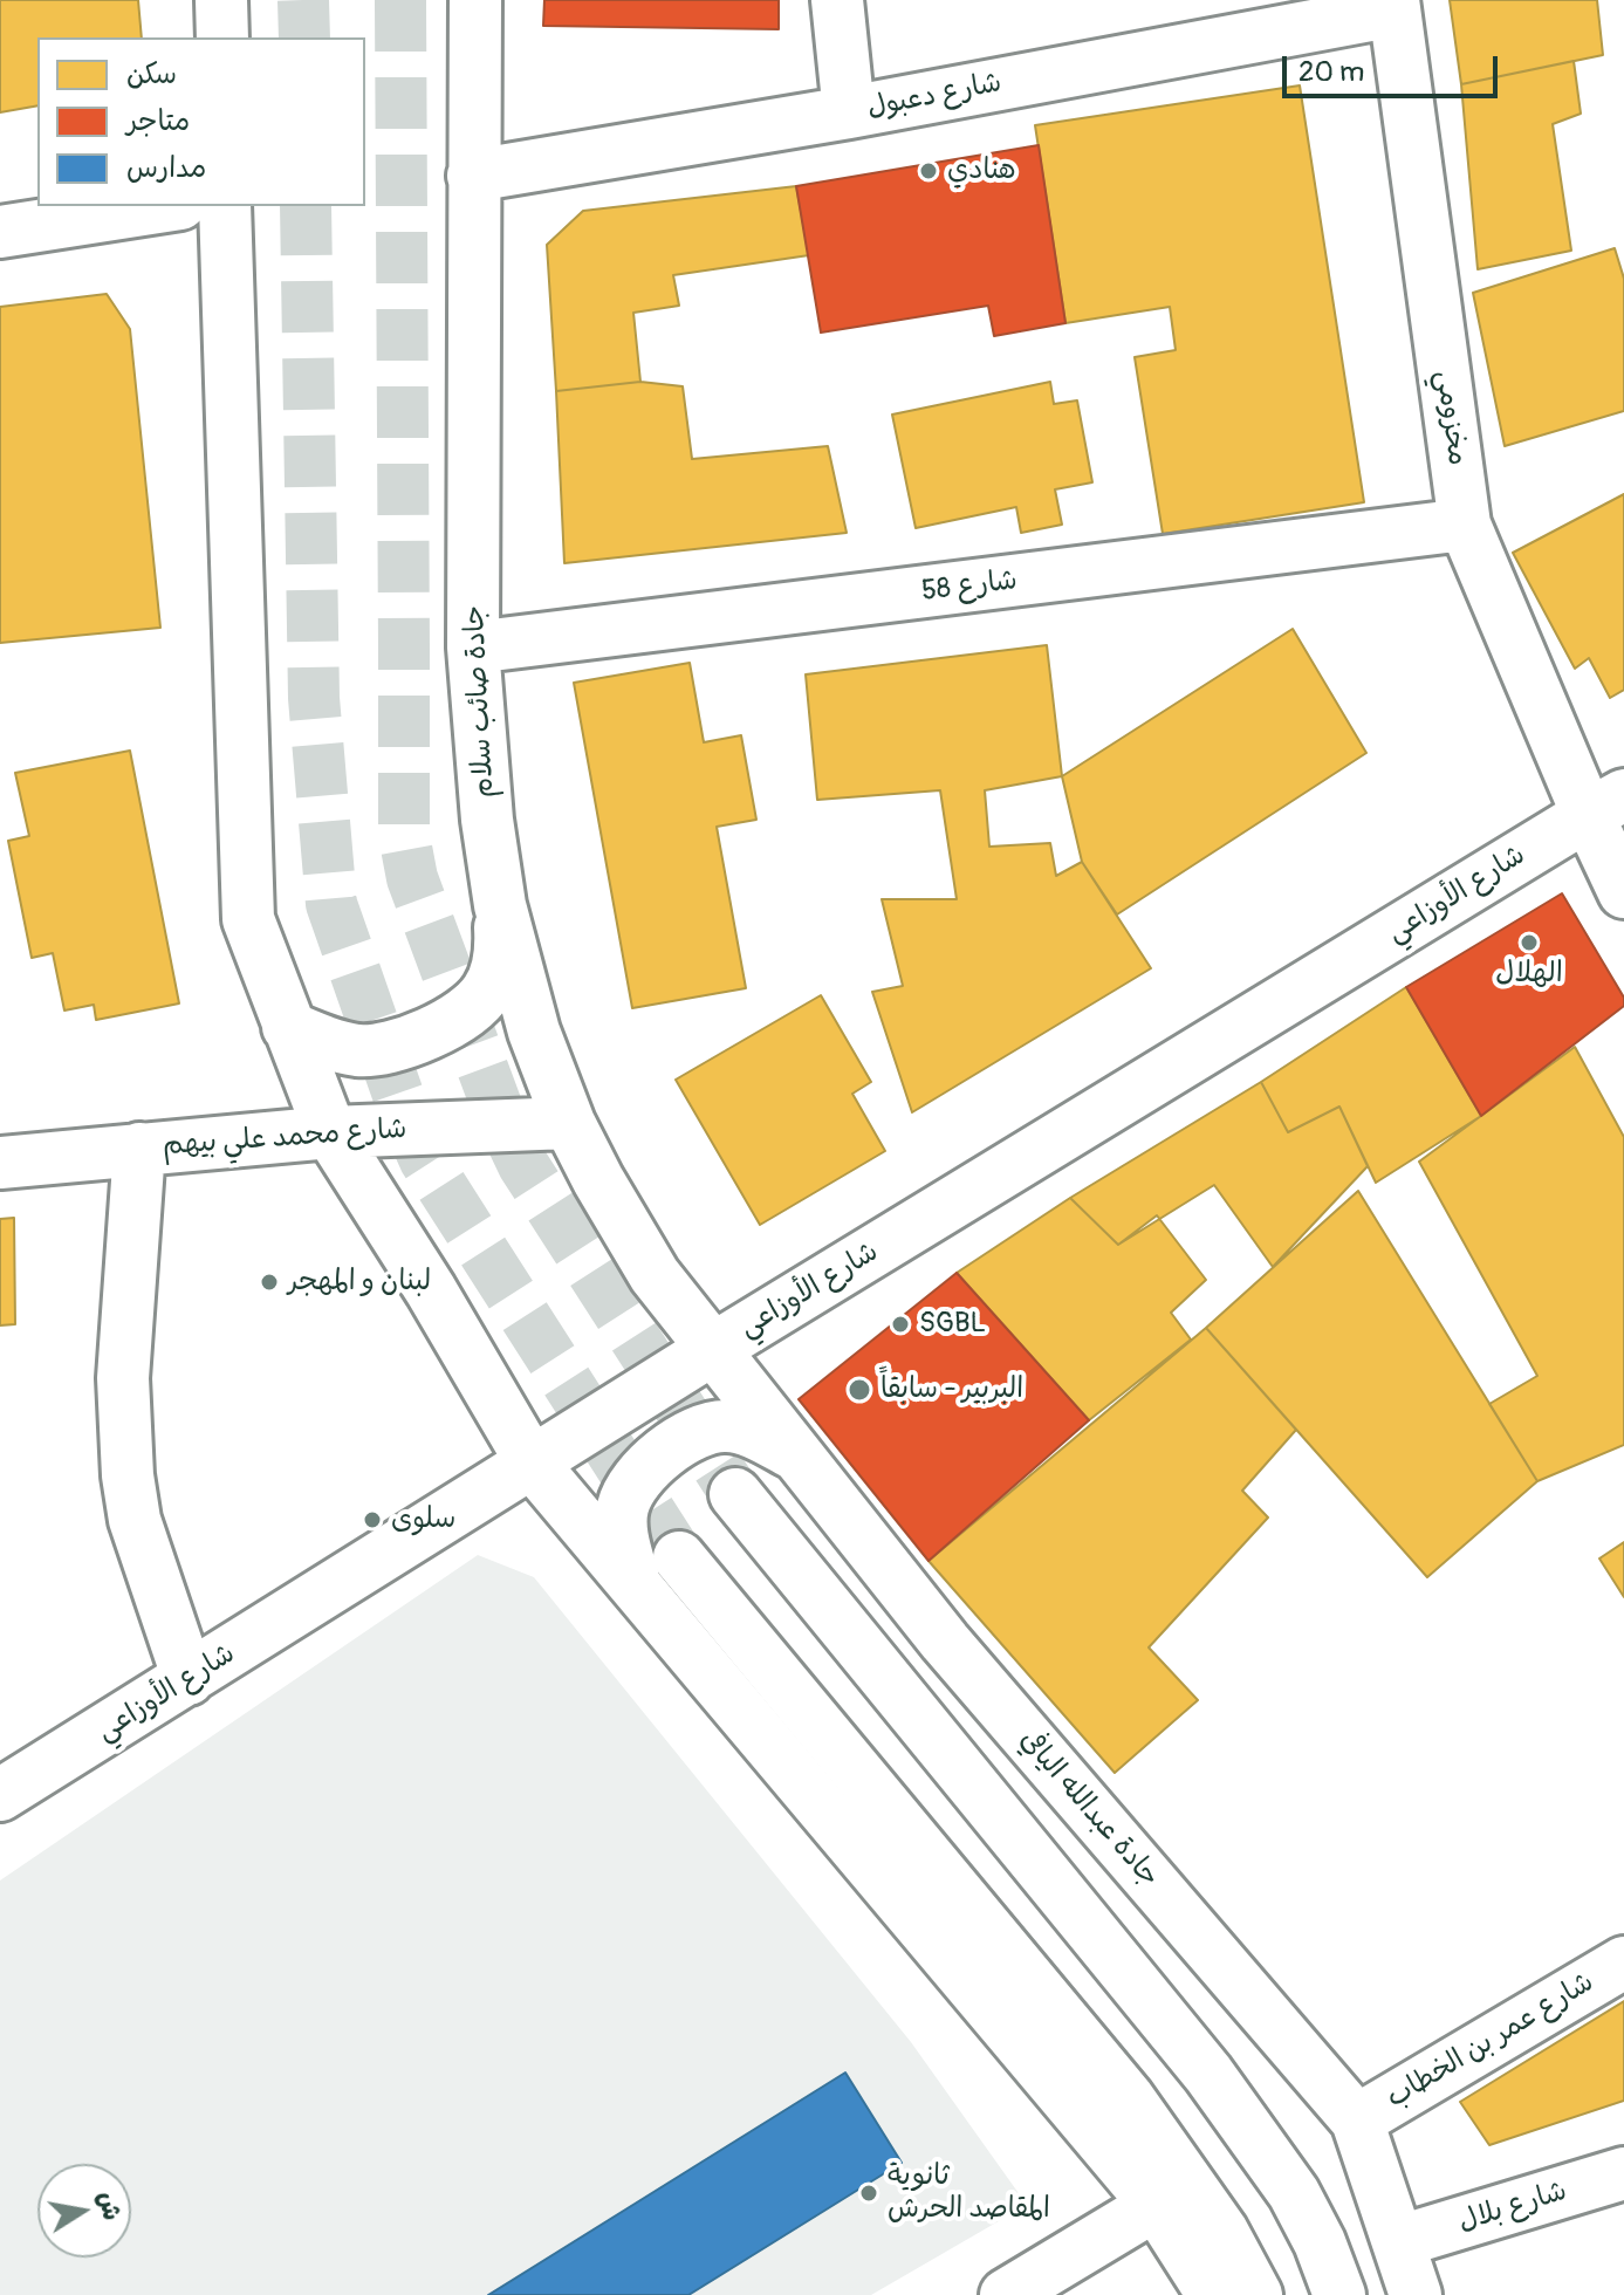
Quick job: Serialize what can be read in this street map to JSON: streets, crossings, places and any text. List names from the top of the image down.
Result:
{
  "streets": {
    "main road": [
      "شارع دعبول",
      "مخزومي",
      "شارع 58",
      "جادة صائب سلام",
      "شارع الأوزاعي",
      "شارع محمد علي بيهم",
      "جادة عبدالله اليافي",
      "شارع عمر بن الخطاب",
      "شارع بلال"
    ]
  },
  "crossings": [
    ["شارع دعبول", "مخزومي"],
    ["شارع دعبول", "جادة صائب سلام"],
    ["مخزومي", "شارع 58"],
    ["مخزومي", "شارع الأوزاعي"],
    ["شارع 58", "جادة صائب سلام"],
    ["جادة صائب سلام", "شارع الأوزاعي"],
    ["جادة صائب سلام", "شارع محمد علي بيهم"],
    ["جادة صائب سلام", "جادة عبدالله اليافي"],
    ["شارع الأوزاعي", "جادة عبدالله اليافي"],
    ["جادة عبدالله اليافي", "شارع عمر بن الخطاب"],
    ["جادة عبدالله اليافي", "شارع بلال"]
  ],
  "places": [
    "هنادي",
    "الهلال",
    "لبنان و المهجر",
    "SGBL",
    "البربير - سابقاً",
    "سلوى",
    "ثانوية المقاصد الحرش"
  ],
  "legend": ["سكن", "متاجر", "مدارس"],
  "scale_bar": "20 m",
  "north": "right"
}
